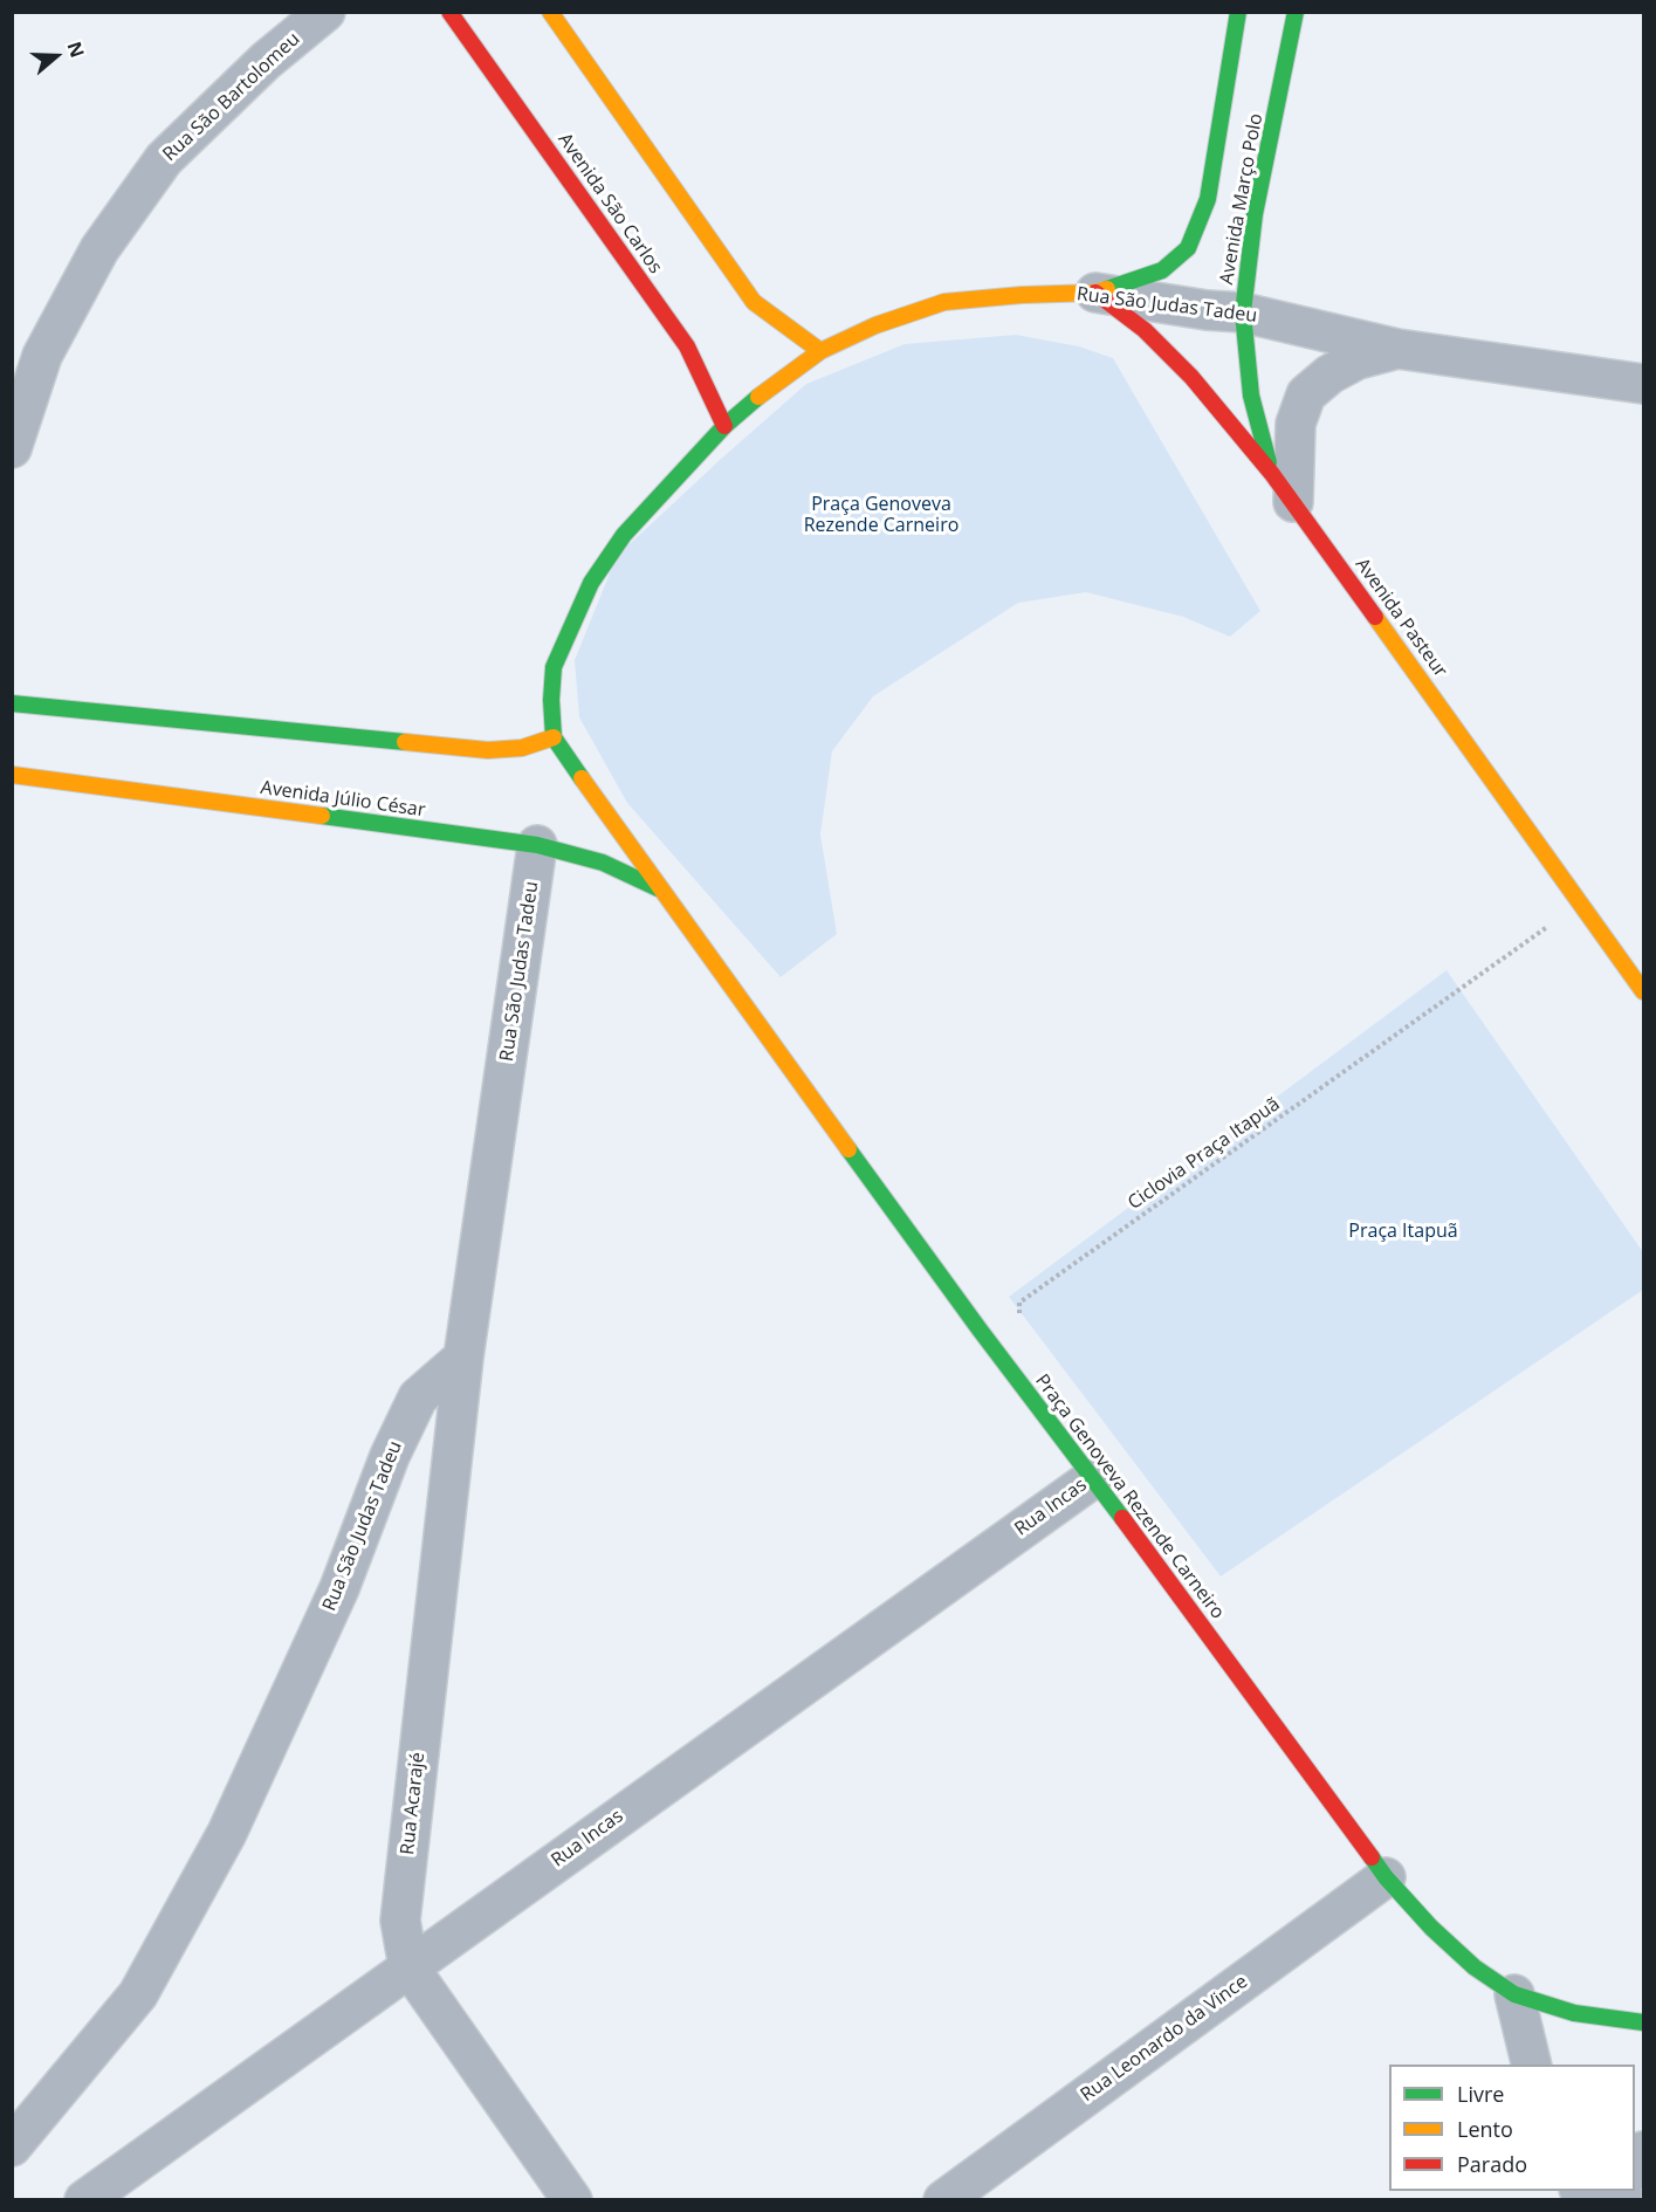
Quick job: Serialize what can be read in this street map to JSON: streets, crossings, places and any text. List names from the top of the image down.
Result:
{
  "streets": {
    "main road": [
      "Avenida Março Polo",
      "Avenida São Carlos",
      "Rua São Judas Tadeu",
      "Avenida Pasteur",
      "Avenida Júlio César",
      "Praça Genoveva Rezende Carneiro"
    ],
    "street": [
      "Rua São Bartolomeu",
      "Rua Incas",
      "Rua Acarajé",
      "Rua Leonardo da Vince"
    ],
    "path": ["Ciclovia Praça Itapuã"]
  },
  "crossings": [
    ["Avenida Março Polo", "Rua São Judas Tadeu"],
    ["Avenida Março Polo", "Avenida Pasteur"],
    ["Avenida São Carlos", "Rua São Judas Tadeu"],
    ["Rua São Judas Tadeu", "Avenida Pasteur"],
    ["Rua São Judas Tadeu", "Avenida Júlio César"],
    ["Rua São Judas Tadeu", "Praça Genoveva Rezende Carneiro"],
    ["Rua São Judas Tadeu", "Rua Acarajé"],
    ["Avenida Pasteur", "Ciclovia Praça Itapuã"],
    ["Avenida Júlio César", "Praça Genoveva Rezende Carneiro"],
    ["Praça Genoveva Rezende Carneiro", "Rua Incas"],
    ["Praça Genoveva Rezende Carneiro", "Rua Leonardo da Vince"],
    ["Rua Incas", "Rua Acarajé"]
  ],
  "parks": ["Praça Genoveva Rezende Carneiro", "Praça Itapuã"],
  "legend": ["Livre", "Lento", "Parado"],
  "north": "right"
}
